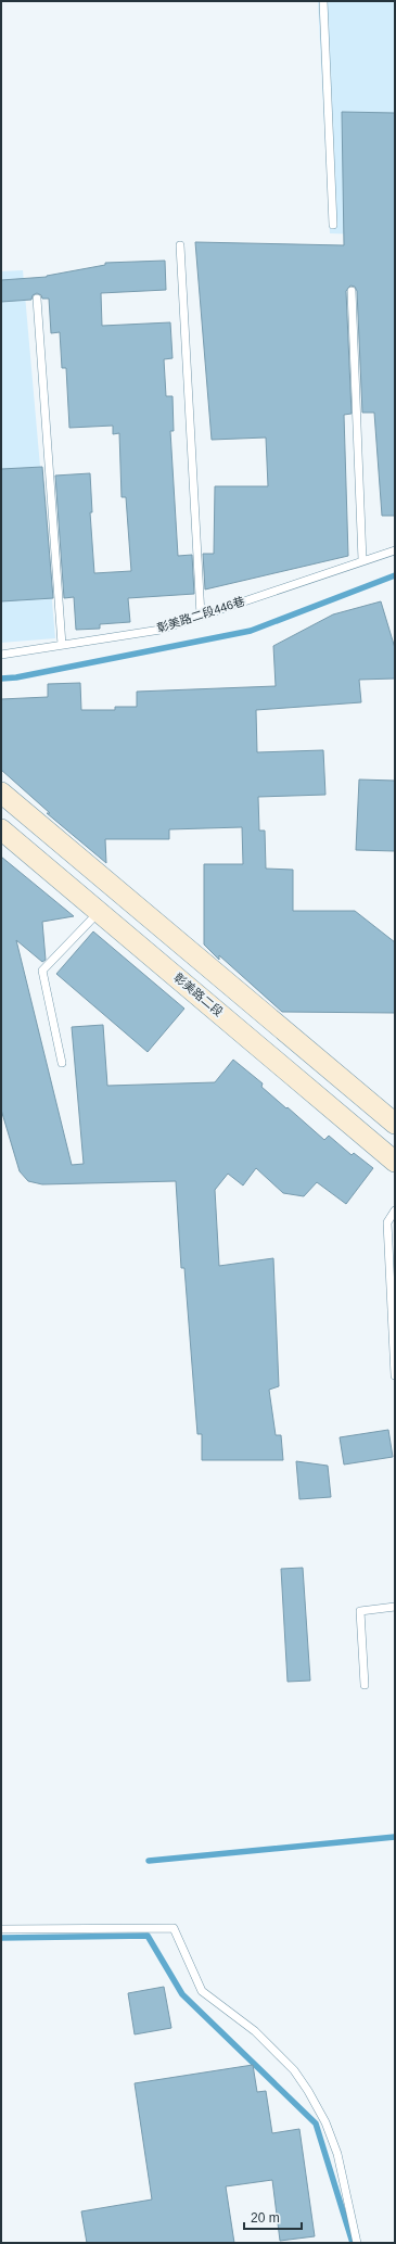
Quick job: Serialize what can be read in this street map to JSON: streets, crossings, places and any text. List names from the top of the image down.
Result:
{
  "streets": {
    "main road": ["彰美路二段"],
    "lane": ["彰美路二段446巷"]
  },
  "scale_bar": "20 m"
}
